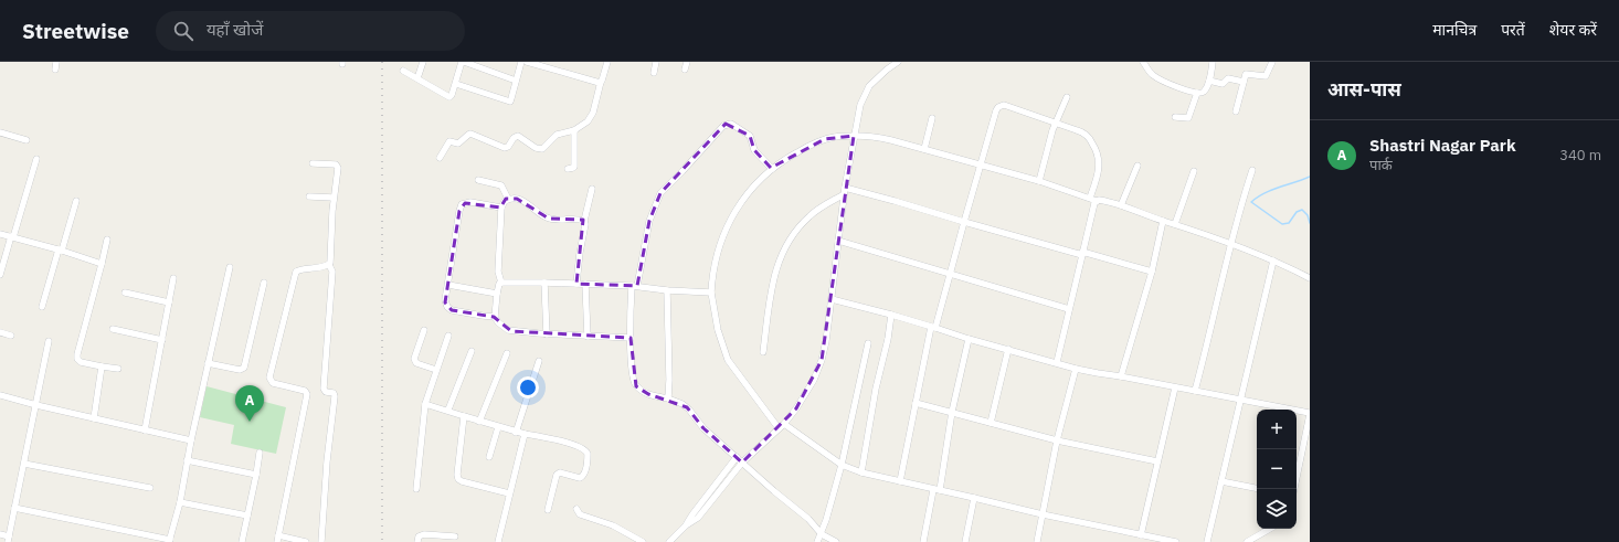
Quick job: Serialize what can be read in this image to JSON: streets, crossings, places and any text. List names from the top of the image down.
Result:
{
  "page": {
    "header": "Streetwise",
    "search": "यहाँ खोजें",
    "nav": ["मानचित्र", "परतें", "शेयर करें"],
    "heading": "आस-पास",
    "list": [
      {
        "mark": "A",
        "name": "Shastri Nagar Park",
        "note": "पार्क",
        "value": "340 m"
      }
    ],
    "pins": "A",
    "map_buttons": ["+", "−"]
  }
}
